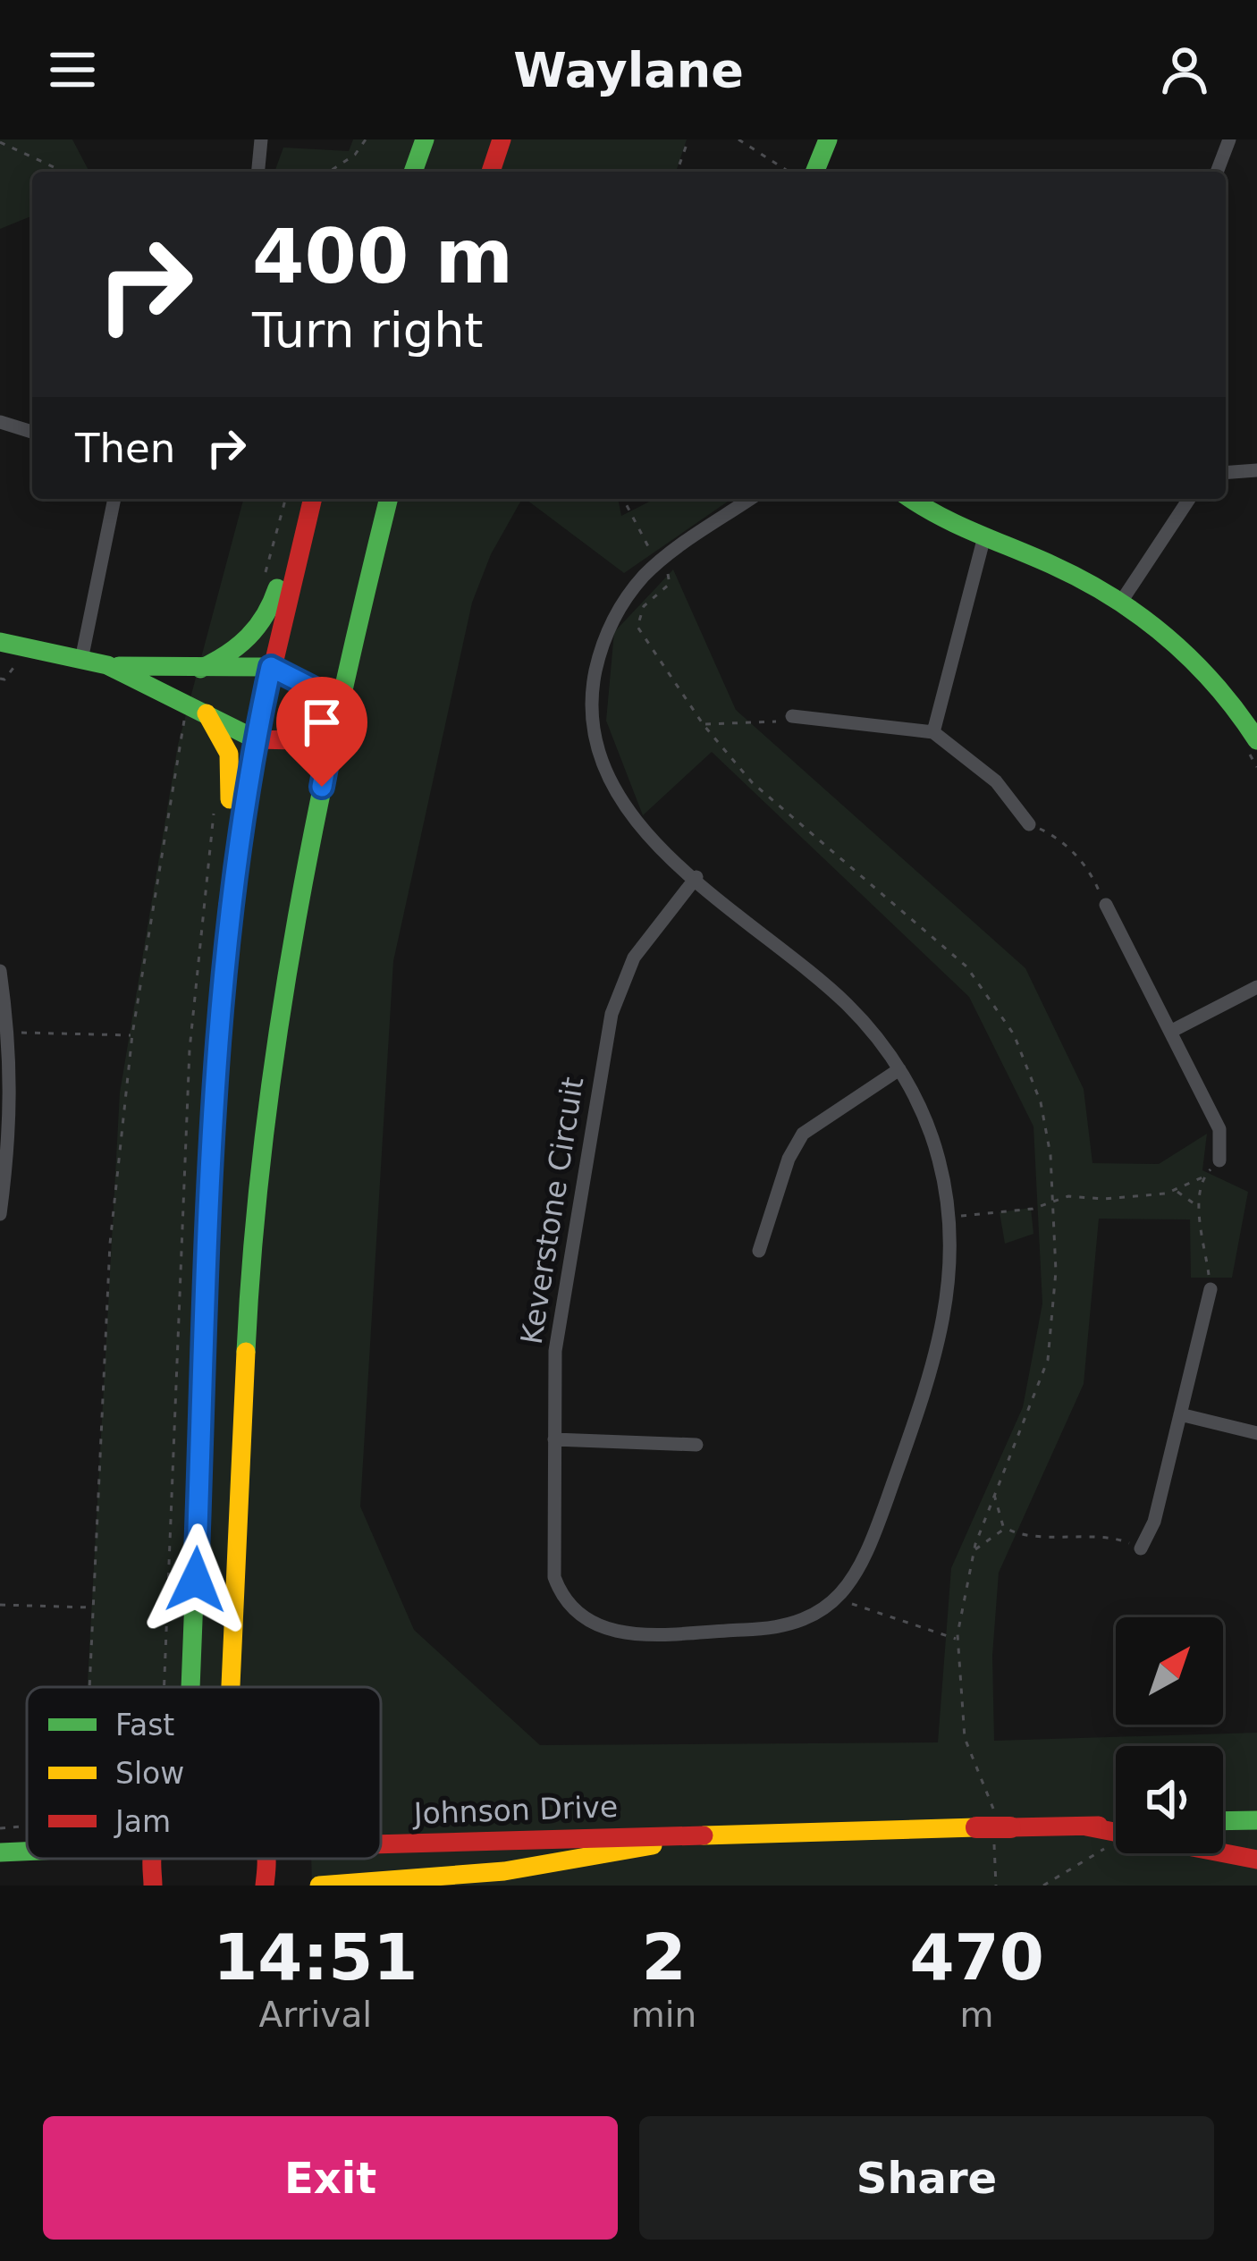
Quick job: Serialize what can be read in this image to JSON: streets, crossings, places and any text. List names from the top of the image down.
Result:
{
  "streets": {
    "main road": ["Johnson Drive"],
    "street": ["Keverstone Circuit"]
  },
  "legend": ["Fast", "Slow", "Jam"],
  "north": "top right",
  "page": {
    "header": "Waylane",
    "turn": ["400 m", "Turn right"],
    "then": "Then",
    "eta": [
      "14:51",
      "Arrival",
      "2",
      "min",
      "470",
      "m"
    ],
    "buttons": ["Exit", "Share"]
  }
}
